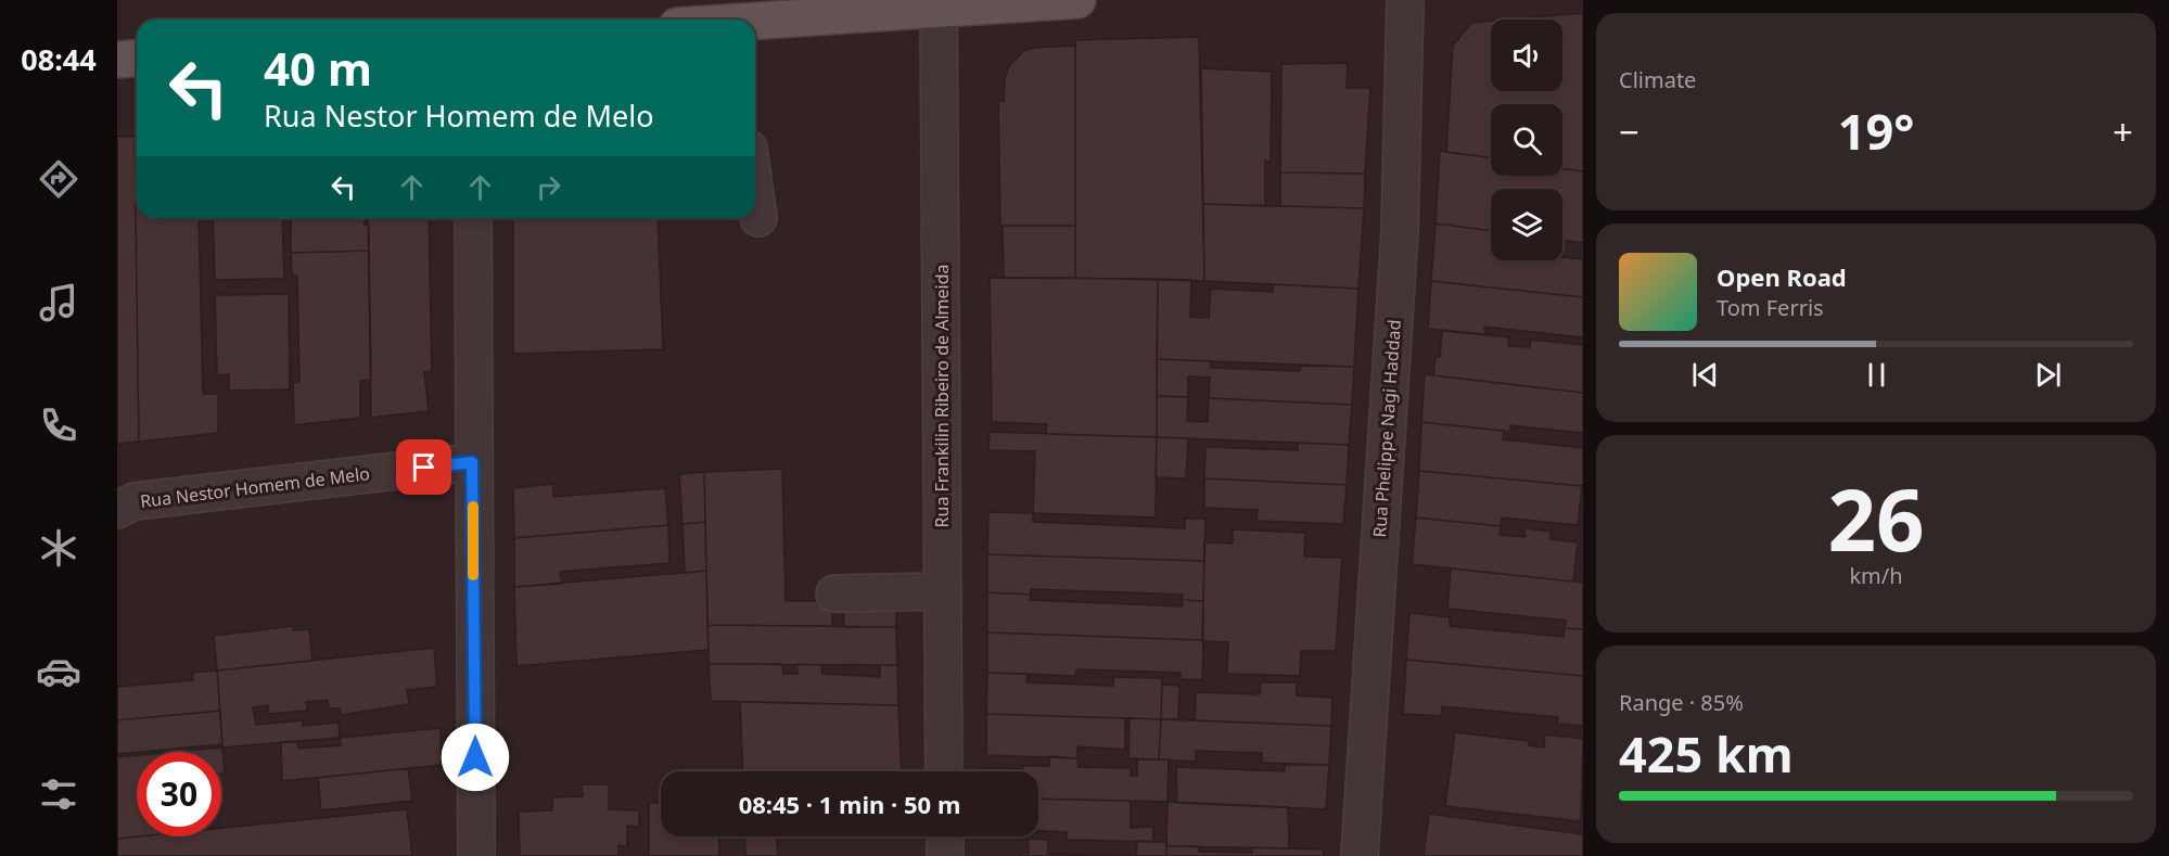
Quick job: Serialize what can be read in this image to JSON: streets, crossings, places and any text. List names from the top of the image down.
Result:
{
  "streets": {
    "street": ["Rua Frankilin Ribeiro de Almeida", "Rua Phelippe Nagi Haddad", "Rua Nestor Homem de Melo"]
  },
  "page": {
    "tabs": "08:44",
    "tile": [
      "Climate",
      ["26", "km/h"],
      ["Range · 85%", "425 km"]
    ],
    "turn": ["40 m", "Rua Nestor Homem de Melo"],
    "heat": ["−", "19°", "+"],
    "song": ["Open Road", "Tom Ferris"],
    "limit": "30",
    "trip": "08:45 · 1 min · 50 m"
  }
}
